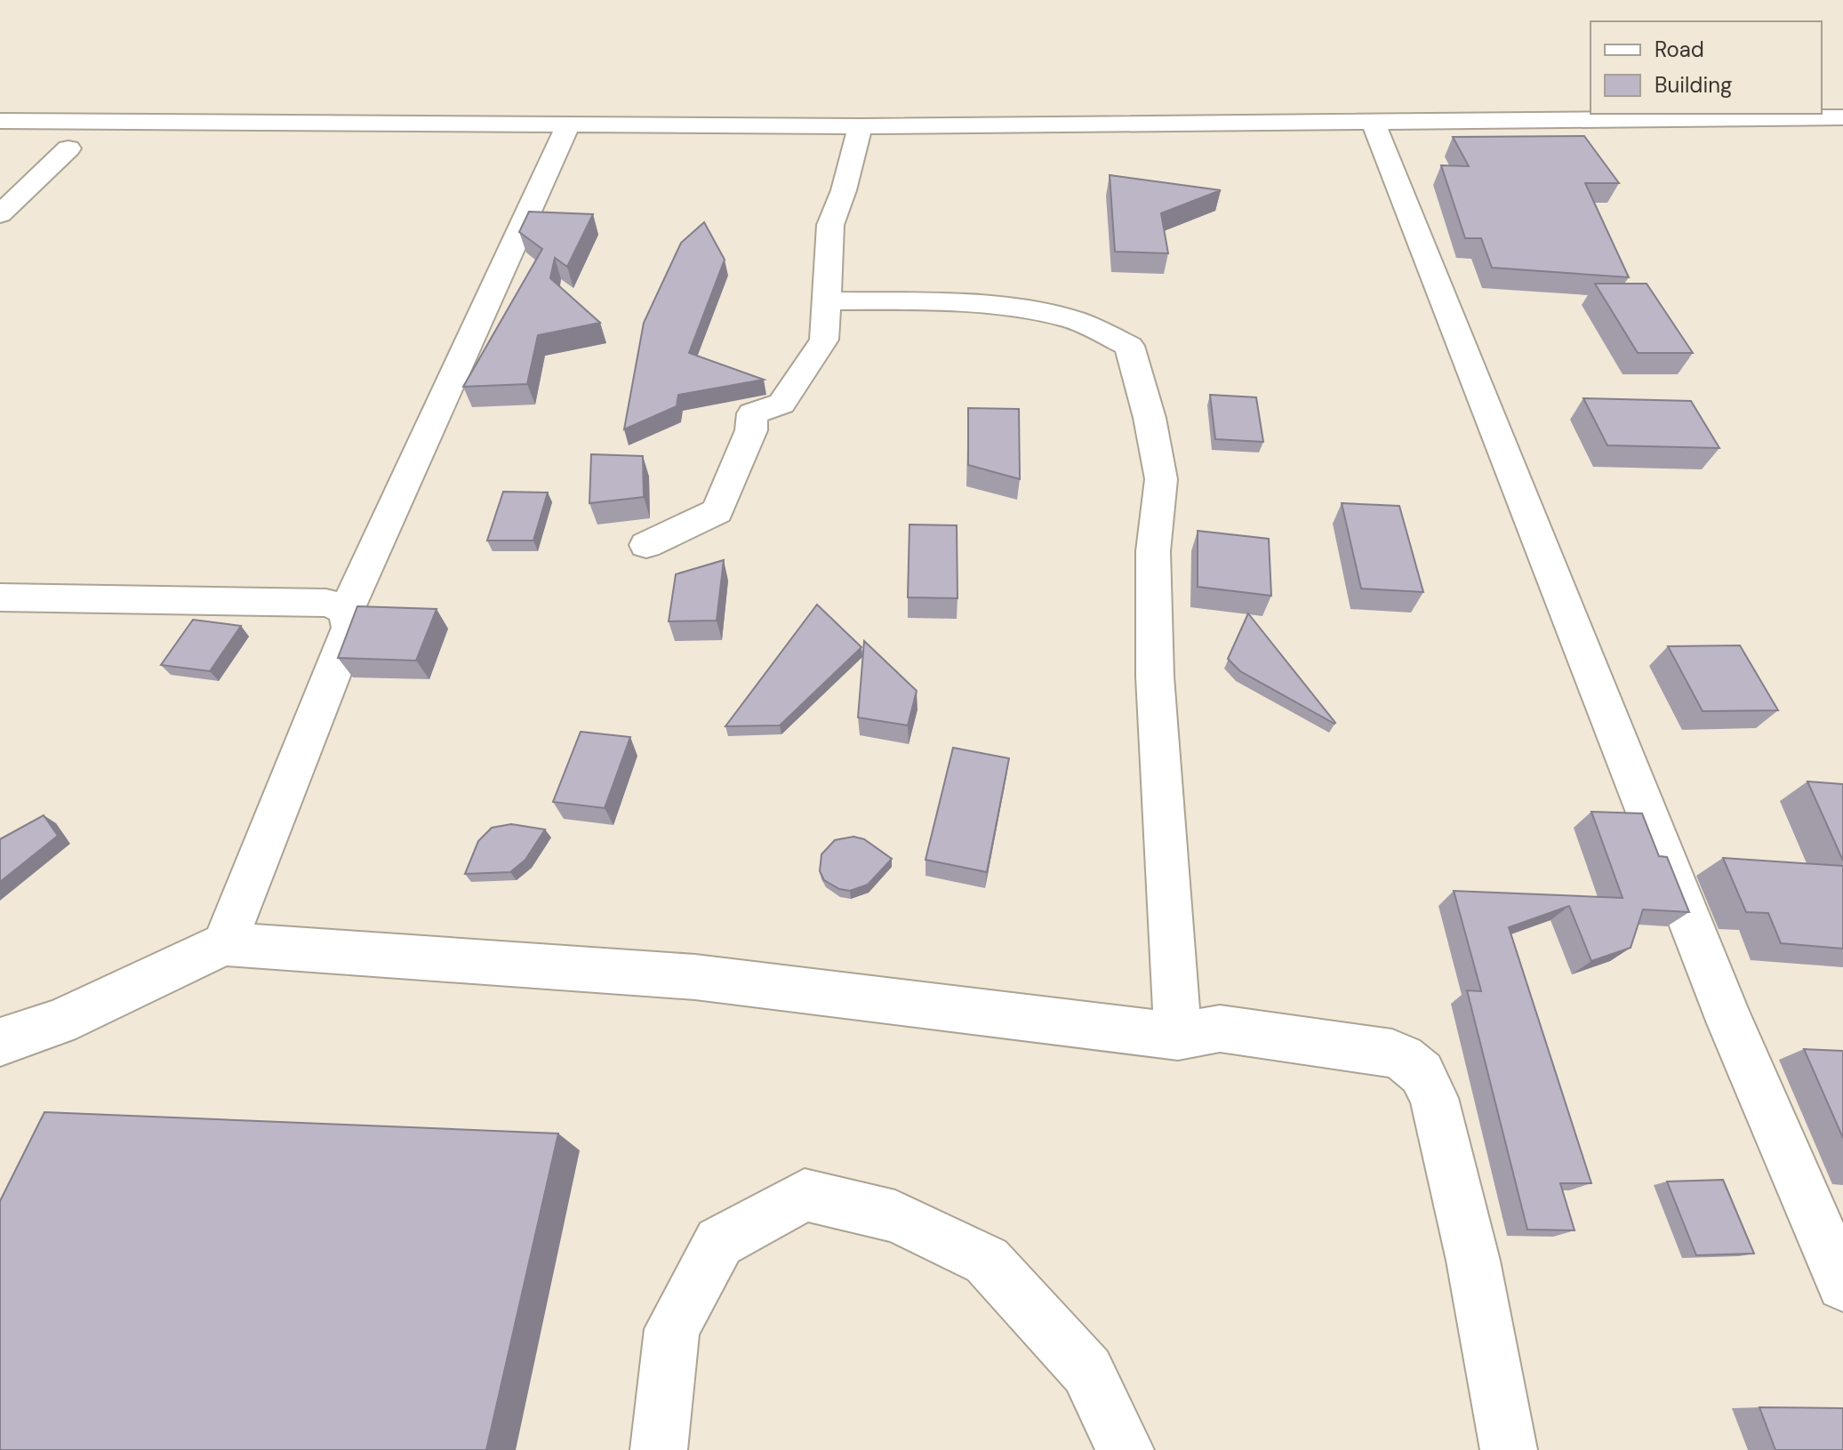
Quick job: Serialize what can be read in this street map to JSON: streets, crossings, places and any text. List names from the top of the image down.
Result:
{
  "legend": ["Road", "Building"]
}
